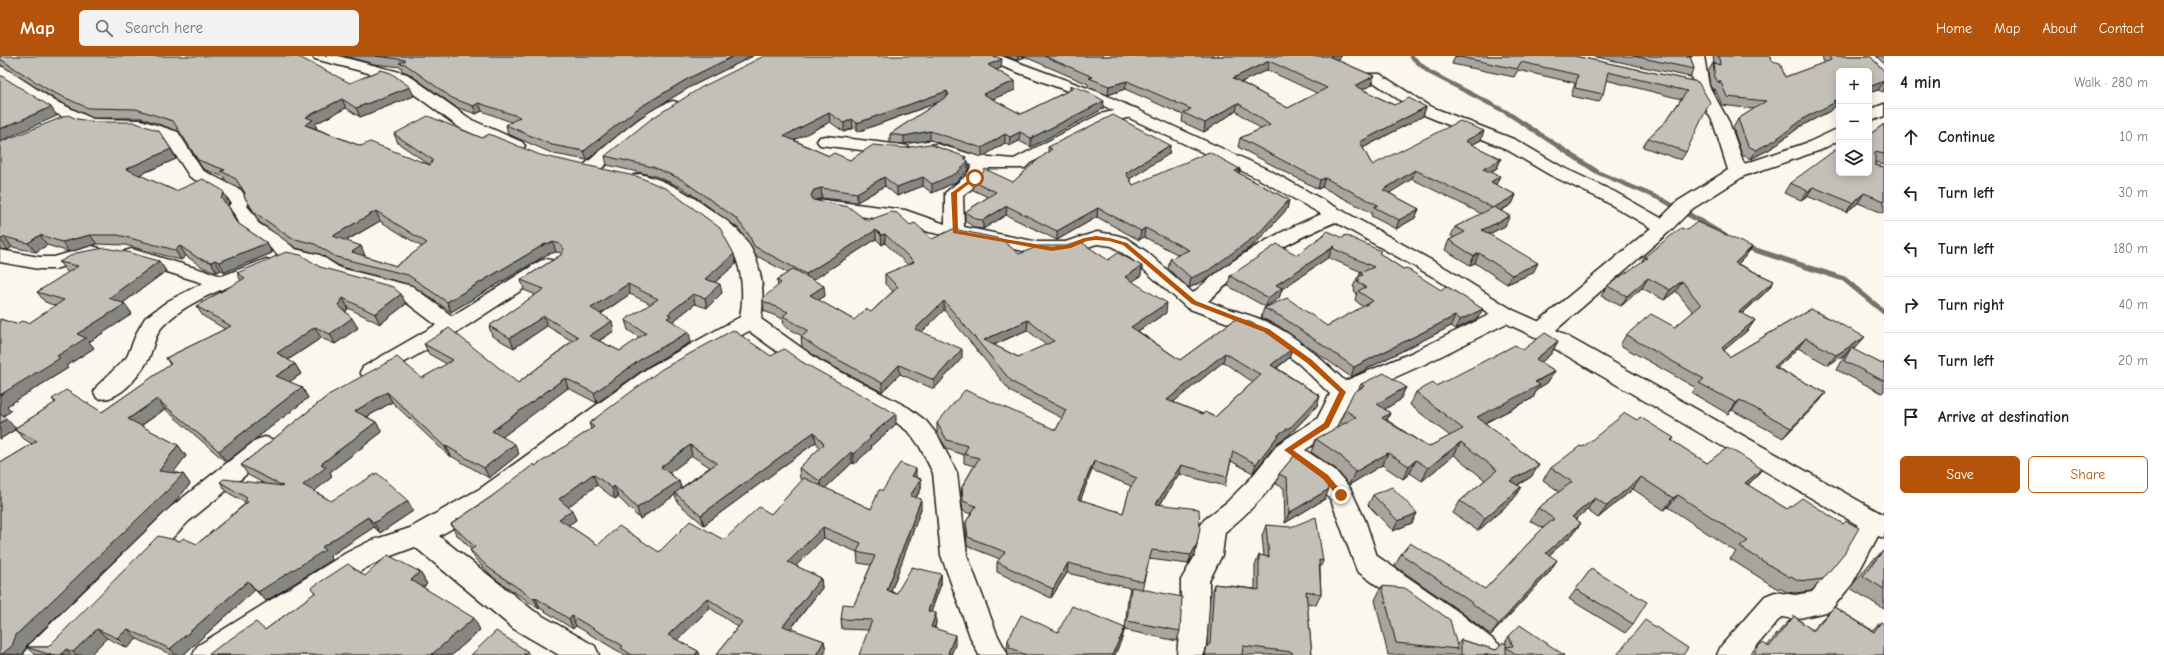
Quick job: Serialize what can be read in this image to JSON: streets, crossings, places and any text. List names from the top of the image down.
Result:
{
  "page": {
    "header": "Map",
    "search": "Search here",
    "nav": [
      "Home",
      "Map",
      "About",
      "Contact"
    ],
    "heading": ["4 min", "Walk · 280 m"],
    "map_buttons": ["+", "−"],
    "list": [
      ["Continue", "10 m"],
      ["Turn left", "30 m"],
      ["Turn left", "180 m"],
      ["Turn right", "40 m"],
      ["Turn left", "20 m"],
      "Arrive at destination"
    ],
    "buttons": ["Save", "Share"]
  }
}
